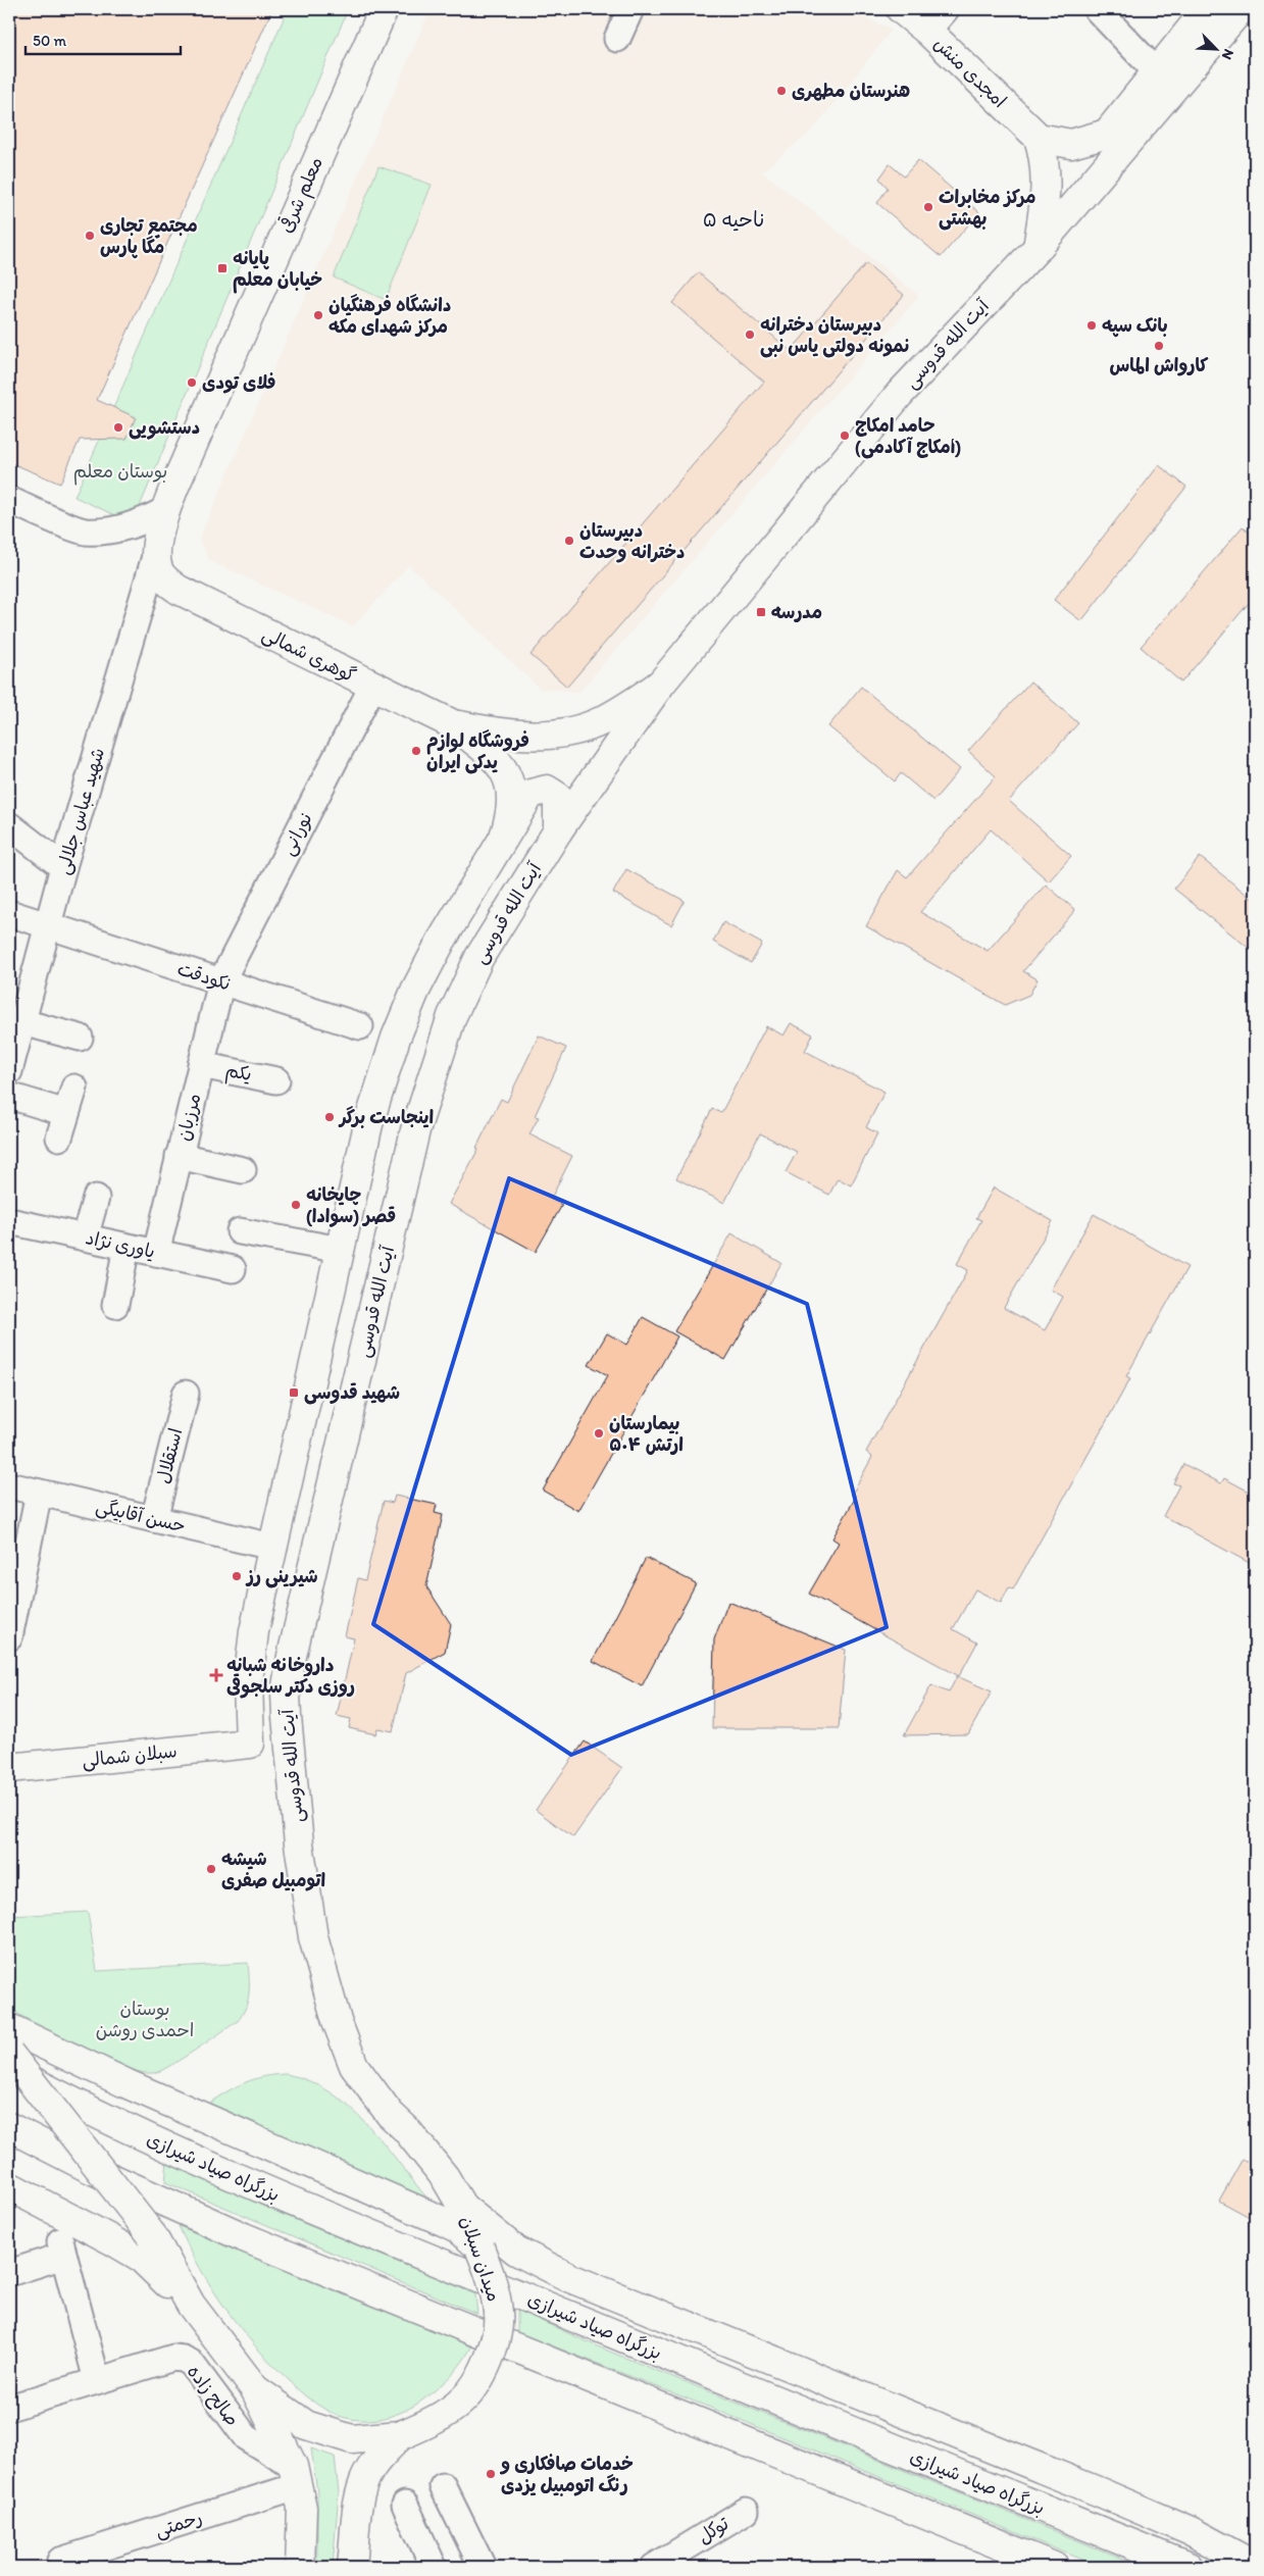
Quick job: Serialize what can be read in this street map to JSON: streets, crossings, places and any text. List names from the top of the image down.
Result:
{
  "streets": {
    "main road": [
      "امجدی منش",
      "معلم شرقی",
      "آیت الله قدوسی",
      "گوهری شمالی",
      "سبلان شمالی",
      "بزرگراه صیاد شیرازی",
      "میدان سبلان"
    ],
    "street": [
      "شهید عباس جلالی",
      "نورانی",
      "نکودقت",
      "یکم",
      "مرزبان",
      "یاوری نژاد",
      "استقلال",
      "حسن آقابیگی",
      "صالح زاده",
      "رحمتی",
      "توکل"
    ]
  },
  "crossings": [
    ["معلم شرقی", "گوهری شمالی"],
    ["معلم شرقی", "شهید عباس جلالی"],
    ["آیت الله قدوسی", "گوهری شمالی"],
    ["آیت الله قدوسی", "میدان سبلان"],
    ["گوهری شمالی", "نورانی"],
    ["شهید عباس جلالی", "نکودقت"],
    ["نورانی", "نکودقت"],
    ["نورانی", "مرزبان"],
    ["نکودقت", "مرزبان"],
    ["یکم", "مرزبان"],
    ["مرزبان", "یاوری نژاد"],
    ["استقلال", "حسن آقابیگی"],
    ["حسن آقابیگی", "سبلان شمالی"],
    ["صالح زاده", "رحمتی"]
  ],
  "districts": ["ناحیه ۵"],
  "parks": ["بوستان معلم", "بوستان احمدی روشن"],
  "places": {
    "other": [
      "هنرستان مطهری",
      "مرکز مخابرات بهشتی",
      "مجتمع تجاری مگا پارس",
      "دانشگاه فرهنگیان مرکز شهدای مکه",
      "بانک سپه",
      "دبیرستان دخترانه نمونه دولتی یاس نبی",
      "کارواش الماس",
      "فلای تودی",
      "دستشویی",
      "حامد امکاج (امکاج آکادمی)",
      "دبیرستان دخترانه وحدت",
      "فروشگاه لوازم یدکی ایران",
      "اینجاست برگر",
      "چایخانه قصر (سوادا)",
      "بیمارستان ۵۰۴ ارتش",
      "شیرینی رز",
      "شیشه اتومبیل صفری",
      "خدمات صافکاری و رنگ اتومبیل یزدی"
    ],
    "transit": ["پایانه خیابان معلم", "مدرسه", "شهید قدوسی"],
    "health": ["داروخانه شبانه روزی دکتر سلجوقی"]
  },
  "scale_bar": "50 m",
  "north": "bottom right"
}
